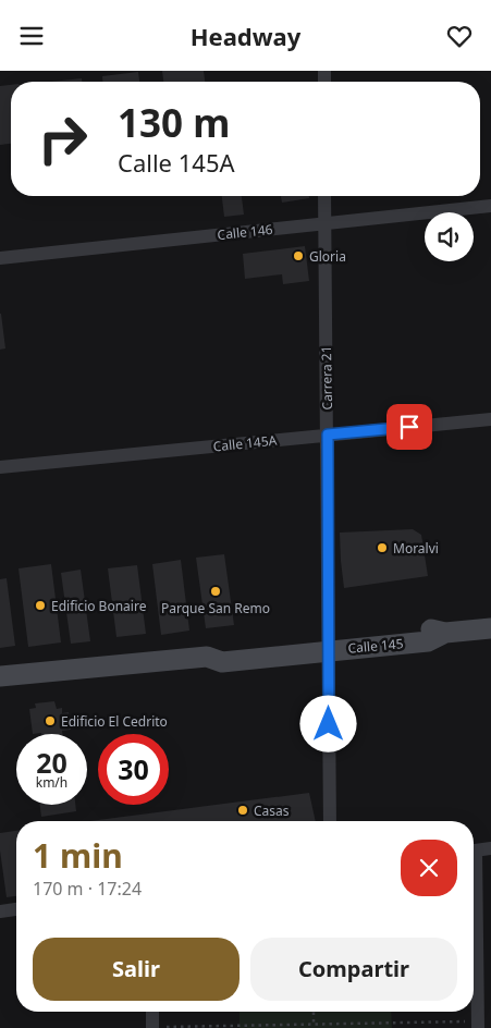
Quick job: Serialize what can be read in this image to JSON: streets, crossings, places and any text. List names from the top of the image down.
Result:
{
  "streets": {
    "street": [
      "Calle 146",
      "Carrera 21",
      "Calle 145A",
      "Calle 145"
    ]
  },
  "crossings": [
    ["Calle 146", "Carrera 21"],
    ["Carrera 21", "Calle 145A"],
    ["Carrera 21", "Calle 145"]
  ],
  "places": [
    "Gloria",
    "Moralvi",
    "Parque San Remo",
    "Edificio Bonaire",
    "Edificio El Cedrito",
    "Casas"
  ],
  "page": {
    "header": "Headway",
    "turn": ["130 m", "Calle 145A"],
    "speed": "20 km/h",
    "limit": "30",
    "heading": ["1 min", "170 m · 17:24"],
    "buttons": ["Salir", "Compartir"]
  }
}
